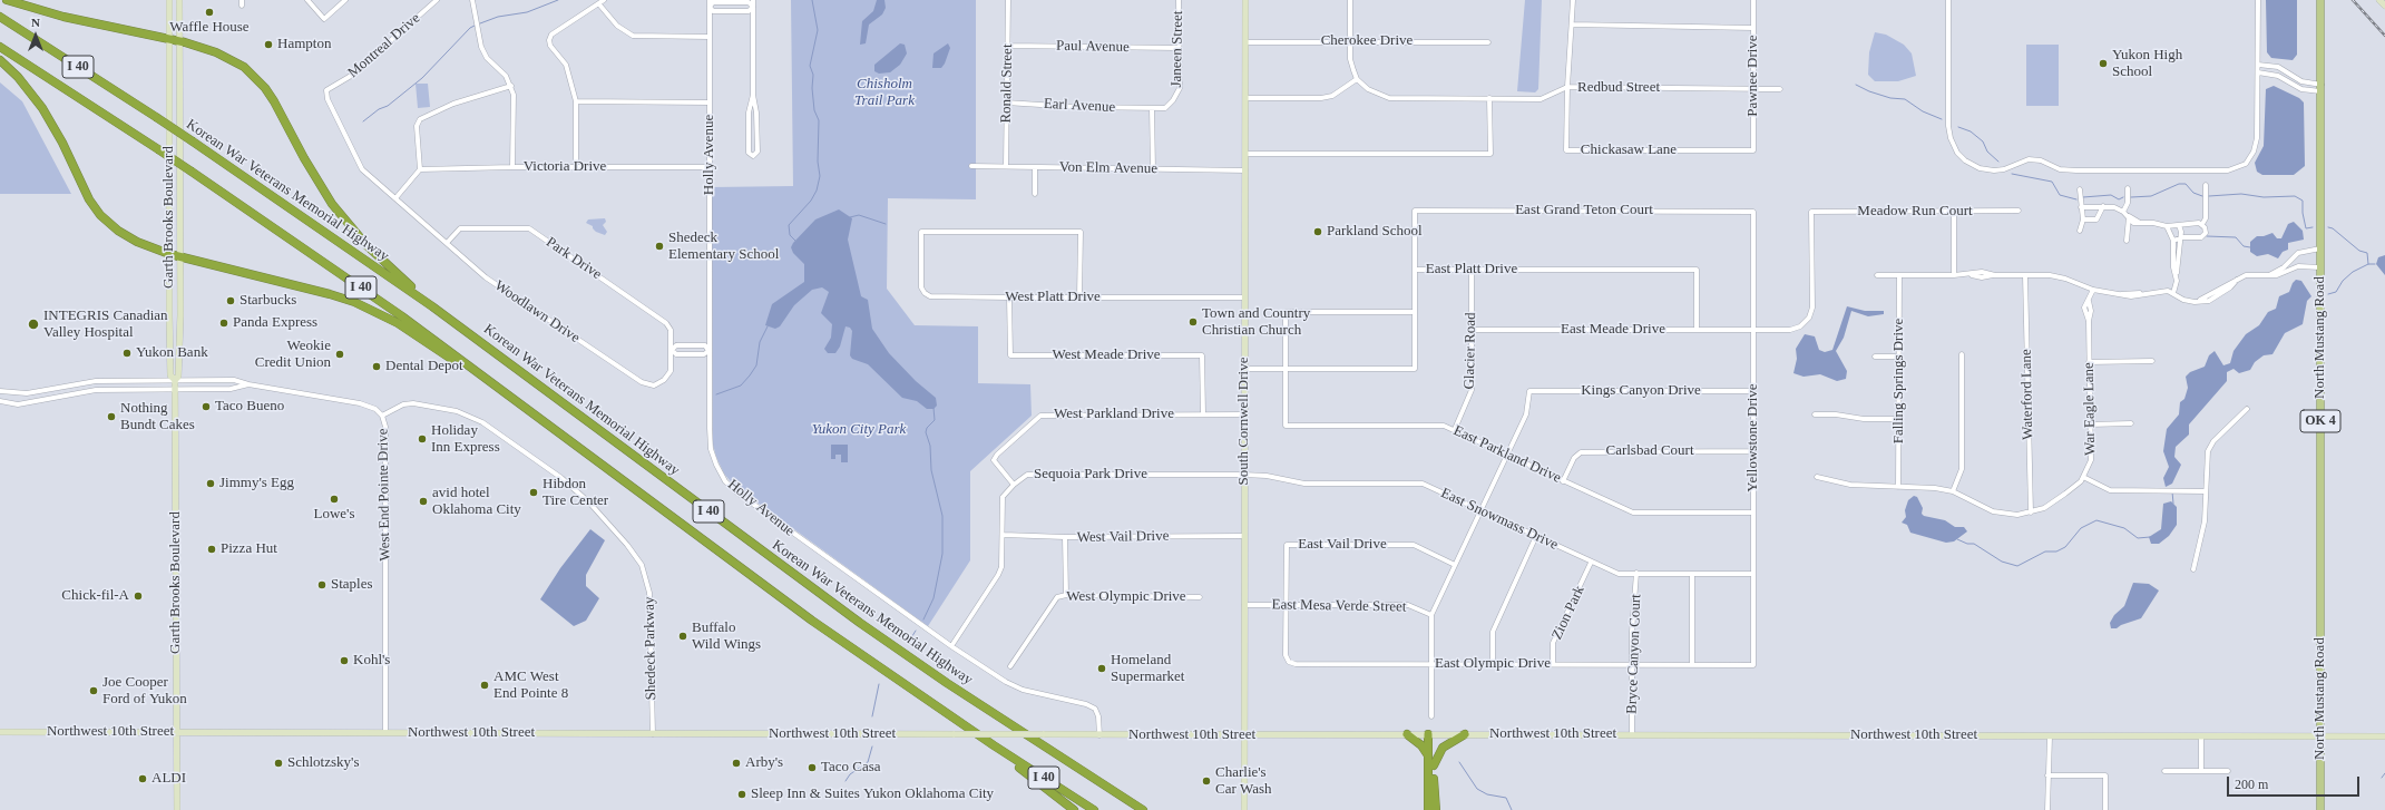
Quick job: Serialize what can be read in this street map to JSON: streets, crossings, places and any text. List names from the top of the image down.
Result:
{
  "streets": {
    "highway": ["I 40", "Korean War Veterans Memorial Highway"],
    "main road": [
      "Garth Brooks Boulevard",
      "North Mustang Road",
      "South Cornwell Drive",
      "OK 4",
      "Northwest 10th Street"
    ],
    "street": [
      "Cherokee Drive",
      "Montreal Drive",
      "Paul Avenue",
      "Janeen Street",
      "Pawnee Drive",
      "Ronald Street",
      "Redbud Street",
      "Earl Avenue",
      "Chickasaw Lane",
      "Holly Avenue",
      "Victoria Drive",
      "Von Elm Avenue",
      "East Grand Teton Court",
      "Meadow Run Court",
      "Park Drive",
      "East Platt Drive",
      "West Platt Drive",
      "Woodlawn Drive",
      "East Meade Drive",
      "Glacier Road",
      "West Meade Drive",
      "Falling Springs Drive",
      "Kings Canyon Drive",
      "Waterford Lane",
      "War Eagle Lane",
      "West Parkland Drive",
      "Yellowstone Drive",
      "Carlsbad Court",
      "East Parkland Drive",
      "Sequoia Park Drive",
      "West End Pointe Drive",
      "East Snowmass Drive",
      "West Vail Drive",
      "East Vail Drive",
      "West Olympic Drive",
      "East Mesa Verde Street",
      "Zion Park",
      "Shedeck Parkway",
      "Bryce Canyon Court",
      "East Olympic Drive"
    ]
  },
  "crossings": [
    ["Cherokee Drive", "South Cornwell Drive"],
    ["Montreal Drive", "Woodlawn Drive"],
    ["Paul Avenue", "Janeen Street"],
    ["Paul Avenue", "Ronald Street"],
    ["Janeen Street", "Earl Avenue"],
    ["Pawnee Drive", "Redbud Street"],
    ["Pawnee Drive", "Chickasaw Lane"],
    ["Ronald Street", "Earl Avenue"],
    ["Ronald Street", "Von Elm Avenue"],
    ["Redbud Street", "Chickasaw Lane"],
    ["Holly Avenue", "Victoria Drive"],
    ["Holly Avenue", "Sequoia Park Drive"],
    ["Holly Avenue", "Northwest 10th Street"],
    ["Von Elm Avenue", "South Cornwell Drive"],
    ["East Grand Teton Court", "East Platt Drive"],
    ["East Grand Teton Court", "Yellowstone Drive"],
    ["Meadow Run Court", "East Meade Drive"],
    ["Garth Brooks Boulevard", "West End Pointe Drive"],
    ["Garth Brooks Boulevard", "Northwest 10th Street"],
    ["Park Drive", "Woodlawn Drive"],
    ["East Platt Drive", "East Meade Drive"],
    ["East Platt Drive", "Glacier Road"],
    ["East Platt Drive", "East Parkland Drive"],
    ["West Platt Drive", "West Meade Drive"],
    ["West Platt Drive", "South Cornwell Drive"],
    ["East Meade Drive", "Glacier Road"],
    ["East Meade Drive", "Yellowstone Drive"],
    ["North Mustang Road", "Northwest 10th Street"],
    ["Glacier Road", "East Parkland Drive"],
    ["West Meade Drive", "West Parkland Drive"],
    ["Falling Springs Drive", "War Eagle Lane"],
    ["Kings Canyon Drive", "Yellowstone Drive"],
    ["Kings Canyon Drive", "East Parkland Drive"],
    ["Waterford Lane", "War Eagle Lane"],
    ["West Parkland Drive", "Sequoia Park Drive"],
    ["South Cornwell Drive", "Sequoia Park Drive"],
    ["South Cornwell Drive", "East Snowmass Drive"],
    ["South Cornwell Drive", "West Vail Drive"],
    ["South Cornwell Drive", "East Mesa Verde Street"],
    ["South Cornwell Drive", "Northwest 10th Street"],
    ["Yellowstone Drive", "Carlsbad Court"],
    ["Yellowstone Drive", "East Parkland Drive"],
    ["Yellowstone Drive", "East Snowmass Drive"],
    ["Yellowstone Drive", "East Olympic Drive"],
    ["Carlsbad Court", "East Parkland Drive"],
    ["Sequoia Park Drive", "East Snowmass Drive"],
    ["Sequoia Park Drive", "West Vail Drive"],
    ["West End Pointe Drive", "Shedeck Parkway"],
    ["West End Pointe Drive", "Northwest 10th Street"],
    ["East Snowmass Drive", "Zion Park"],
    ["East Snowmass Drive", "Bryce Canyon Court"],
    ["East Vail Drive", "East Mesa Verde Street"],
    ["East Vail Drive", "East Olympic Drive"],
    ["East Mesa Verde Street", "East Olympic Drive"],
    ["Zion Park", "East Olympic Drive"],
    ["Shedeck Parkway", "Northwest 10th Street"],
    ["Bryce Canyon Court", "East Olympic Drive"],
    ["Bryce Canyon Court", "Northwest 10th Street"]
  ],
  "parks": ["Chisholm Trail Park", "Yukon City Park"],
  "places": [
    "Waffle House",
    "Hampton",
    "Yukon High School",
    "Parkland School",
    "Shedeck Elementary School",
    "Starbucks",
    "Town and Country Christian Church",
    "Panda Express",
    "INTEGRIS Canadian Valley Hospital",
    "Yukon Bank",
    "Weokie Credit Union",
    "Dental Depot",
    "Taco Bueno",
    "Nothing Bundt Cakes",
    "Holiday Inn Express",
    "Jimmy's Egg",
    "Hibdon Tire Center",
    "Lowe's",
    "avid hotel Oklahoma City",
    "Pizza Hut",
    "Staples",
    "Chick-fil-A",
    "Buffalo Wild Wings",
    "Kohl's",
    "Homeland Supermarket",
    "AMC West End Pointe 8",
    "Joe Cooper Ford of Yukon",
    "Schlotzsky's",
    "Arby's",
    "Taco Casa",
    "ALDI",
    "Charlie's Car Wash",
    "Sleep Inn & Suites Yukon Oklahoma City"
  ],
  "scale_bar": "200 m",
  "north": "top"
}
